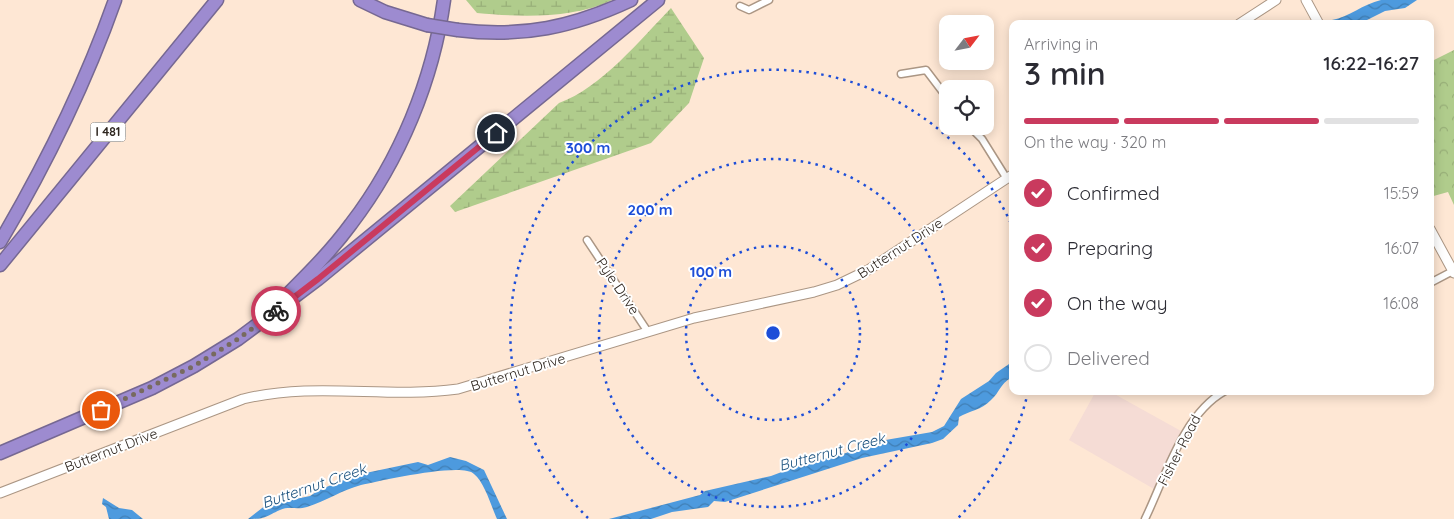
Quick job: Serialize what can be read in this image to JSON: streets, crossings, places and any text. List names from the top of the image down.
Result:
{
  "streets": {
    "highway": ["I 481"],
    "street": ["Butternut Drive", "Pyle Drive", "Fisher Road"]
  },
  "crossings": [
    ["Butternut Drive", "Pyle Drive"]
  ],
  "water": ["Butternut Creek"],
  "north": "top right",
  "page": {
    "heading": ["3 min", "Arriving in", "16:22–16:27"],
    "bar": "On the way · 320 m",
    "list": [
      ["Confirmed", "15:59"],
      ["Preparing", "16:07"],
      ["On the way", "16:08"],
      "Delivered"
    ]
  },
  "rings": ["300 m", "200 m", "100 m"]
}
